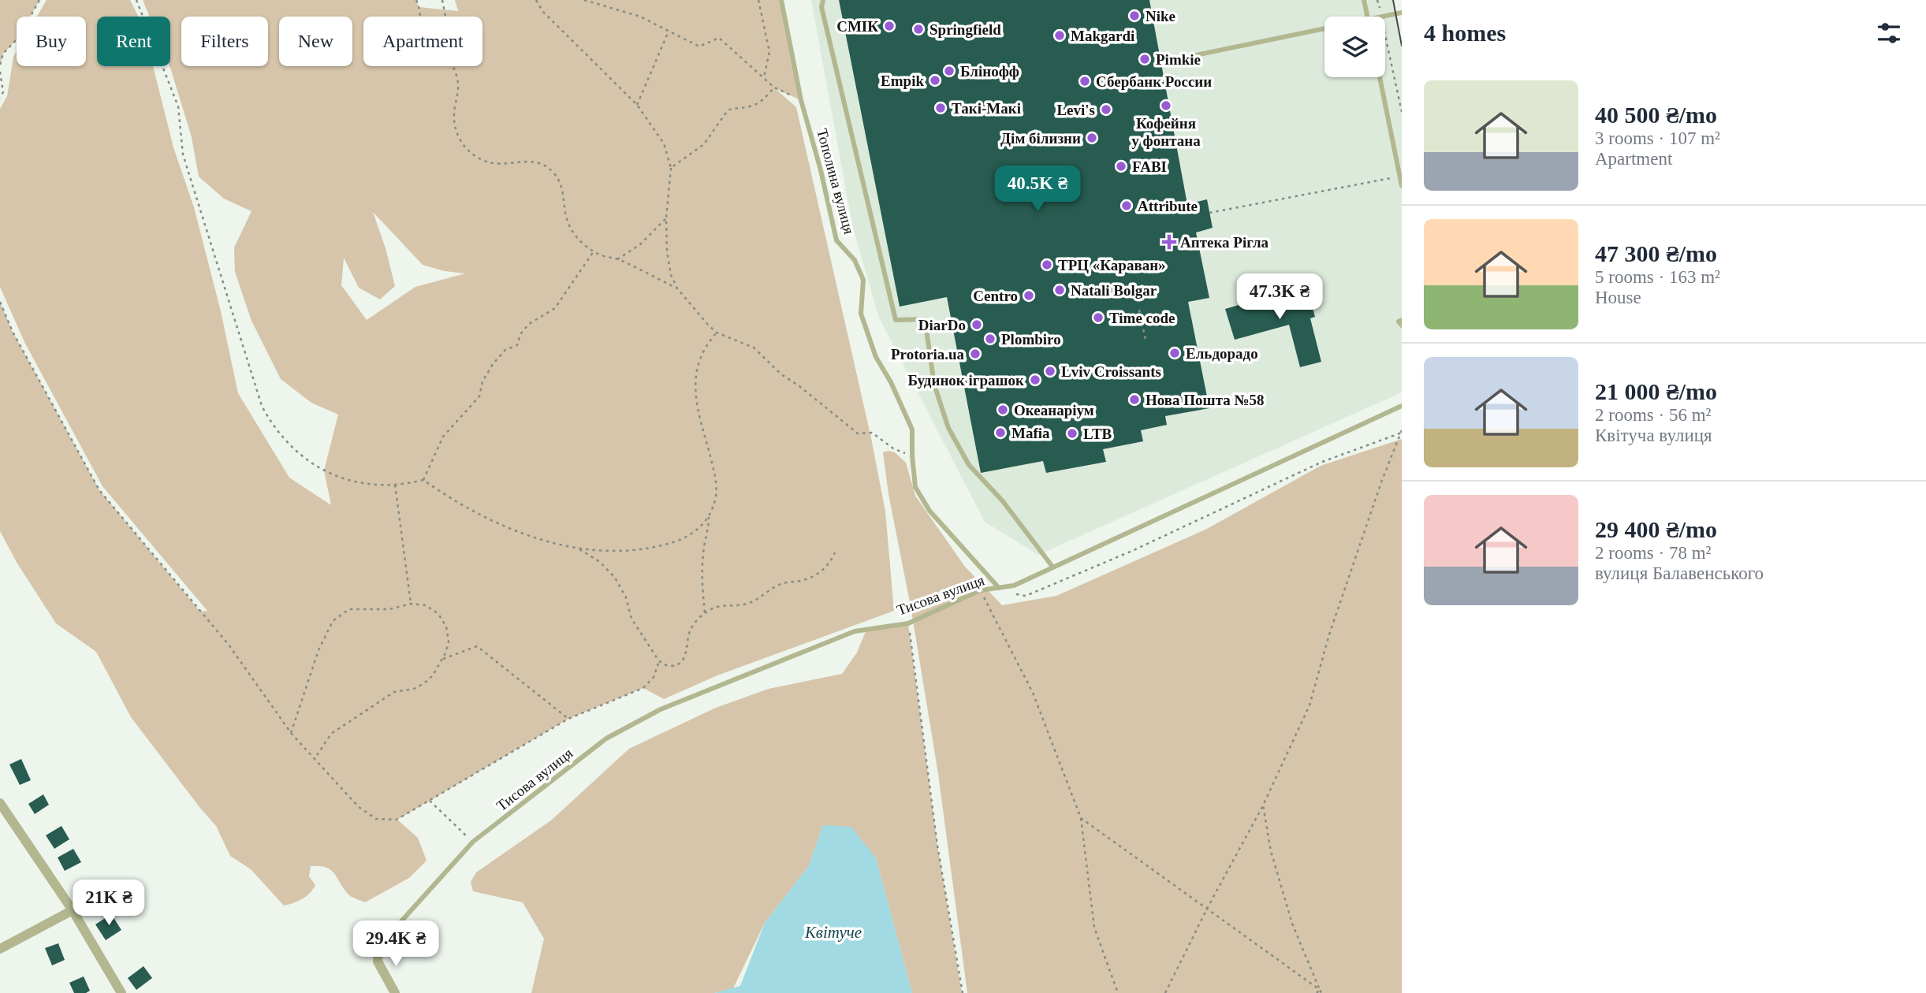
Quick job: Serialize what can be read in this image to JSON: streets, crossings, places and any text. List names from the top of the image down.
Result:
{
  "streets": {
    "lane": ["Тополина вулиця", "Тисова вулиця"]
  },
  "crossings": [
    ["Тополина вулиця", "Тисова вулиця"]
  ],
  "water": ["Квітуче"],
  "places": {
    "other": [
      "Nike",
      "СМІК",
      "Springfield",
      "Makgardi",
      "Pimkie",
      "Блінофф",
      "Empik",
      "Сбербанк России",
      "Кофейня у фонтана",
      "Такі-Макі",
      "Levi's",
      "Дім білизни",
      "FABI",
      "Attribute",
      "ТРЦ «Караван»",
      "Natali Bolgar",
      "Centro",
      "Time code",
      "DiarDo",
      "Plombiro",
      "Ельдорадо",
      "Protoria.ua",
      "Lviv Croissants",
      "Будинок іграшок",
      "Нова Пошта №58",
      "Океанаріум",
      "Mafia",
      "LTB"
    ],
    "health": ["Аптека Рігла"]
  },
  "page": {
    "heading": "4 homes",
    "chip": [
      "Buy",
      "Rent",
      "Filters",
      "New",
      "Apartment"
    ],
    "list": [
      {
        "name": "40 500 ₴/mo",
        "note": "3 rooms · 107 m² · Apartment"
      },
      {
        "name": "47 300 ₴/mo",
        "note": "5 rooms · 163 m² · House"
      },
      {
        "name": "21 000 ₴/mo",
        "note": "2 rooms · 56 m² · Квітуча вулиця"
      },
      {
        "name": "29 400 ₴/mo",
        "note": "2 rooms · 78 m² · вулиця Балавенського"
      }
    ],
    "price": [
      "40.5K ₴",
      "47.3K ₴",
      "21K ₴",
      "29.4K ₴"
    ]
  }
}
